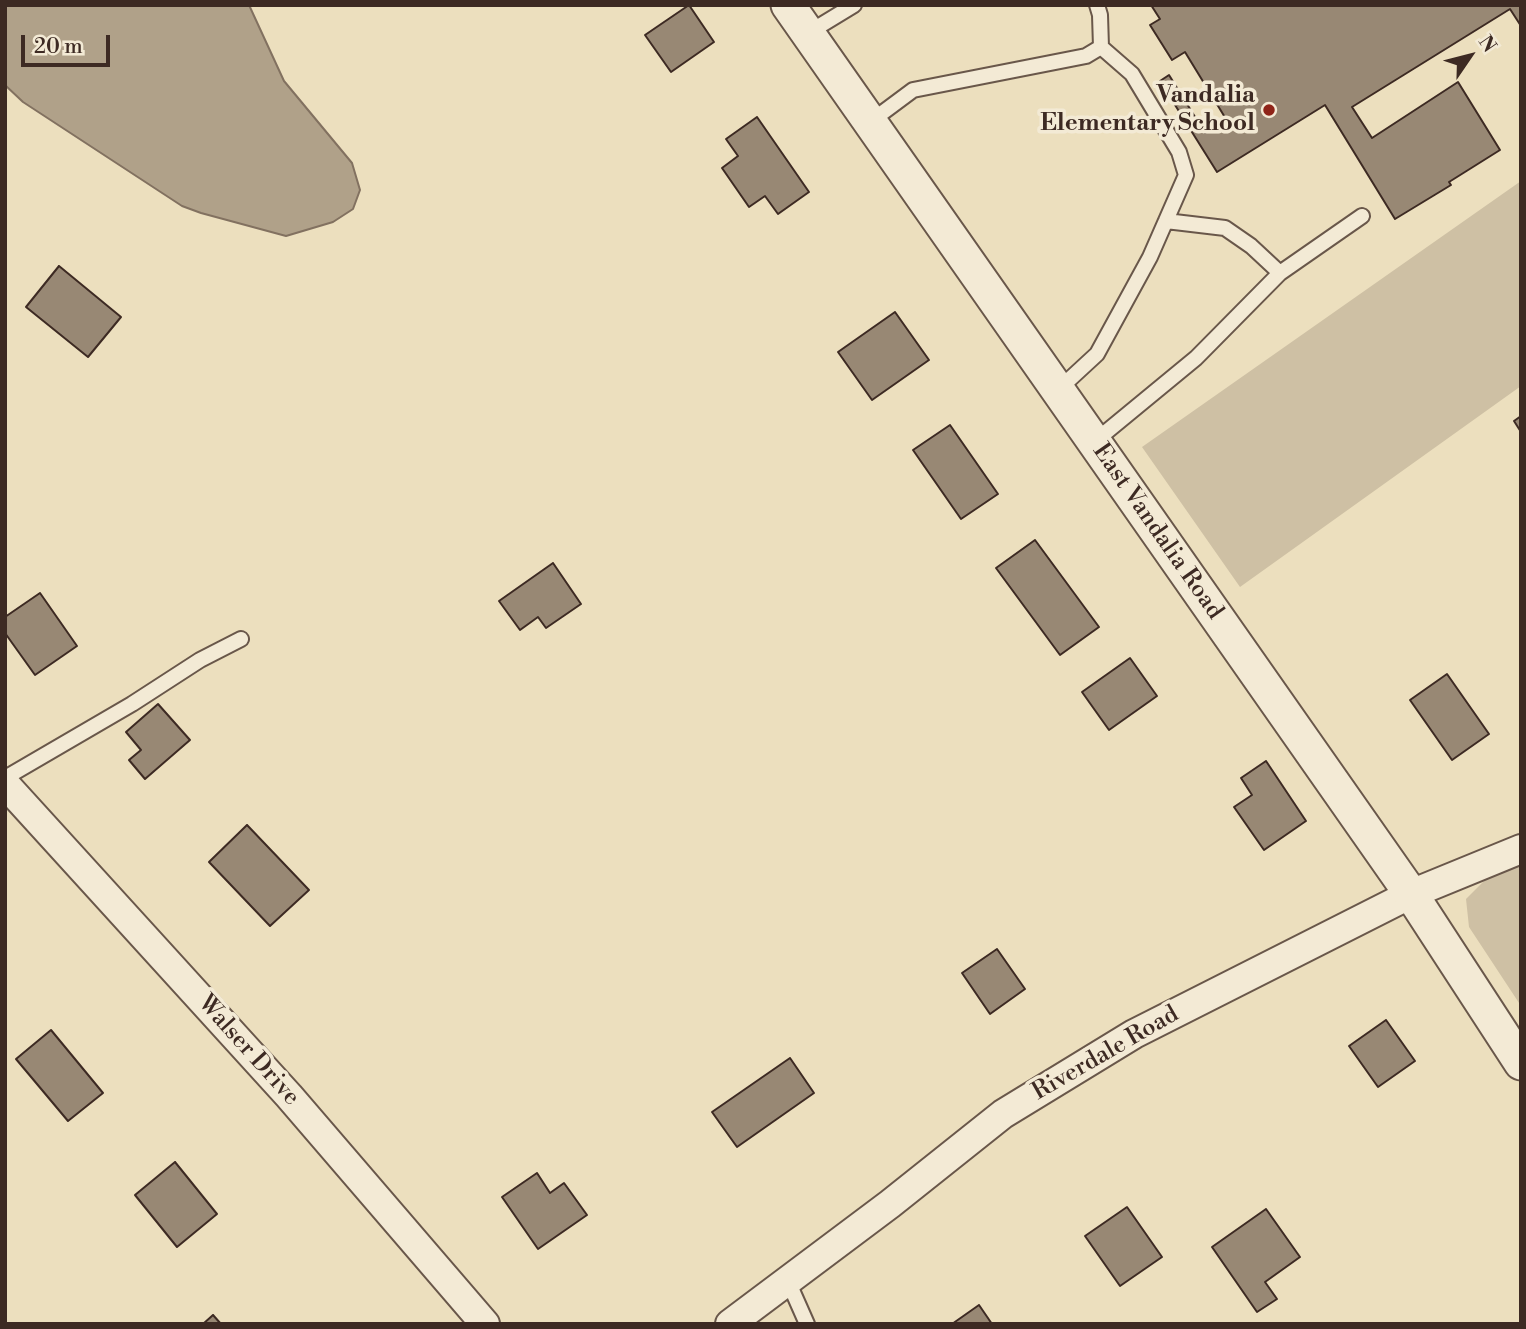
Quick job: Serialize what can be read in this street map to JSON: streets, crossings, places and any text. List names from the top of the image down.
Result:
{
  "streets": {
    "street": ["East Vandalia Road", "Walser Drive", "Riverdale Road"]
  },
  "crossings": [
    ["East Vandalia Road", "Riverdale Road"]
  ],
  "places": ["Vandalia Elementary School"],
  "scale_bar": "20 m",
  "north": "top right"
}
